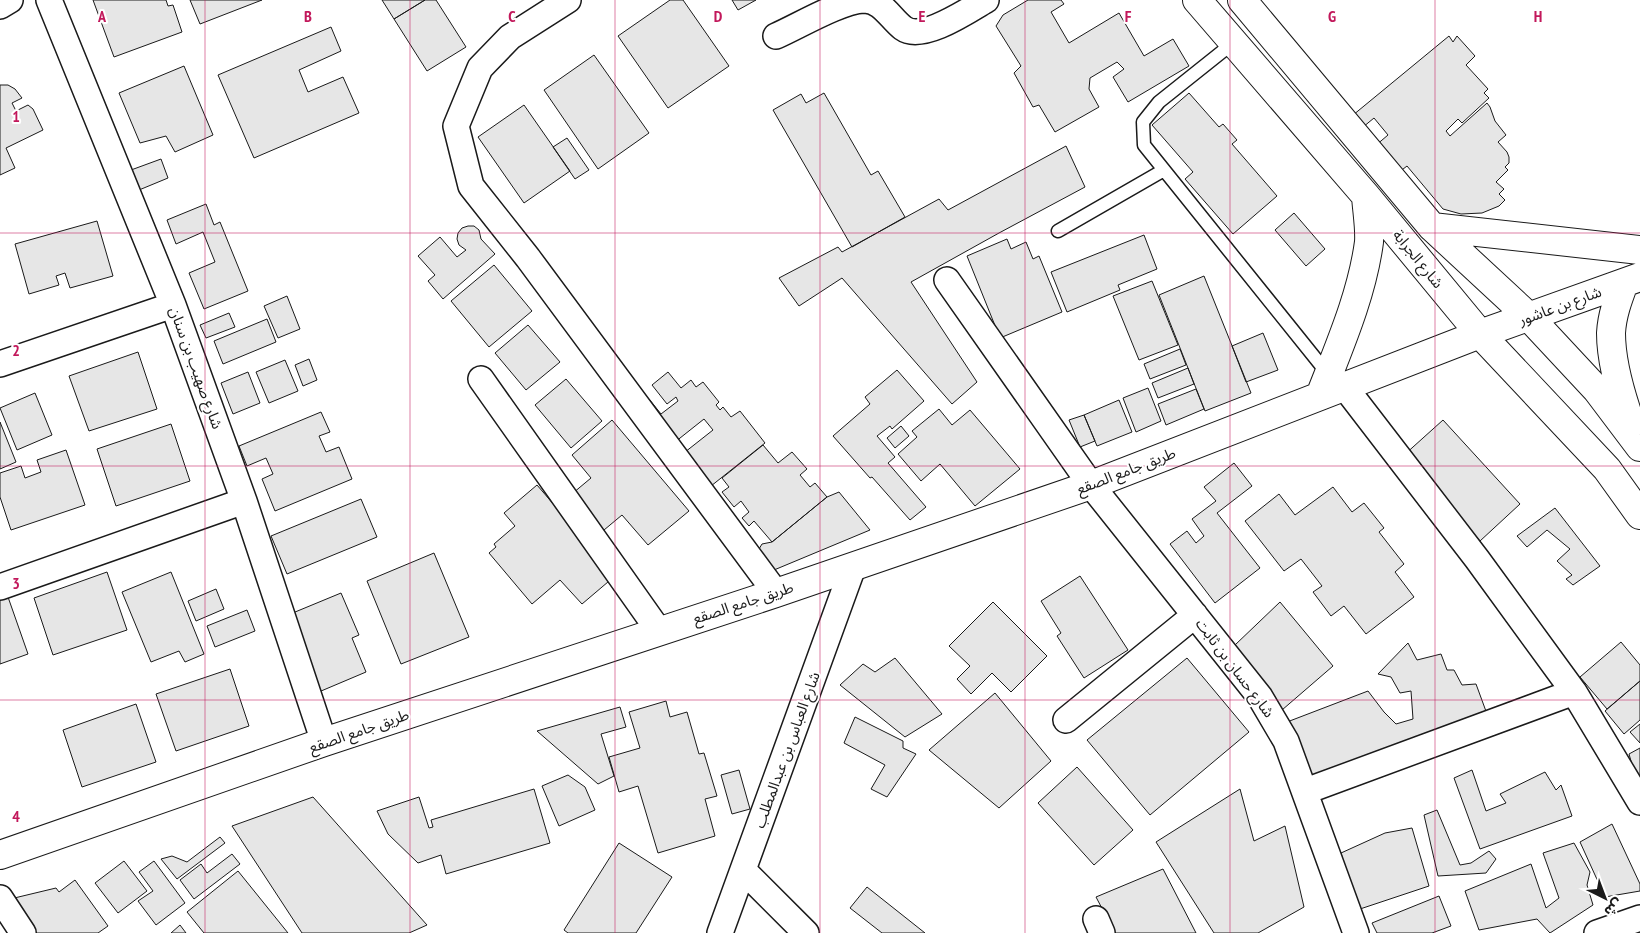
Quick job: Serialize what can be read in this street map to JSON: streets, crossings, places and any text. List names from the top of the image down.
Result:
{
  "streets": {
    "main road": ["شارع الجرابة", "شارع بن عاشور", "طريق جامع الصقع"],
    "street": ["شارع صهيب بن سنان", "شارع حسان بن ثابت", "شارع العباس بن عبدالمطلب"]
  },
  "crossings": [
    ["شارع الجرابة", "شارع بن عاشور"],
    ["شارع الجرابة", "طريق جامع الصقع"],
    ["شارع بن عاشور", "طريق جامع الصقع"],
    ["شارع صهيب بن سنان", "طريق جامع الصقع"],
    ["طريق جامع الصقع", "شارع حسان بن ثابت"],
    ["طريق جامع الصقع", "شارع العباس بن عبدالمطلب"]
  ],
  "north": "bottom right",
  "grid": {
    "columns": [
      "A",
      "B",
      "C",
      "D",
      "E",
      "F",
      "G",
      "H"
    ],
    "rows": [
      "1",
      "2",
      "3",
      "4"
    ]
  }
}
